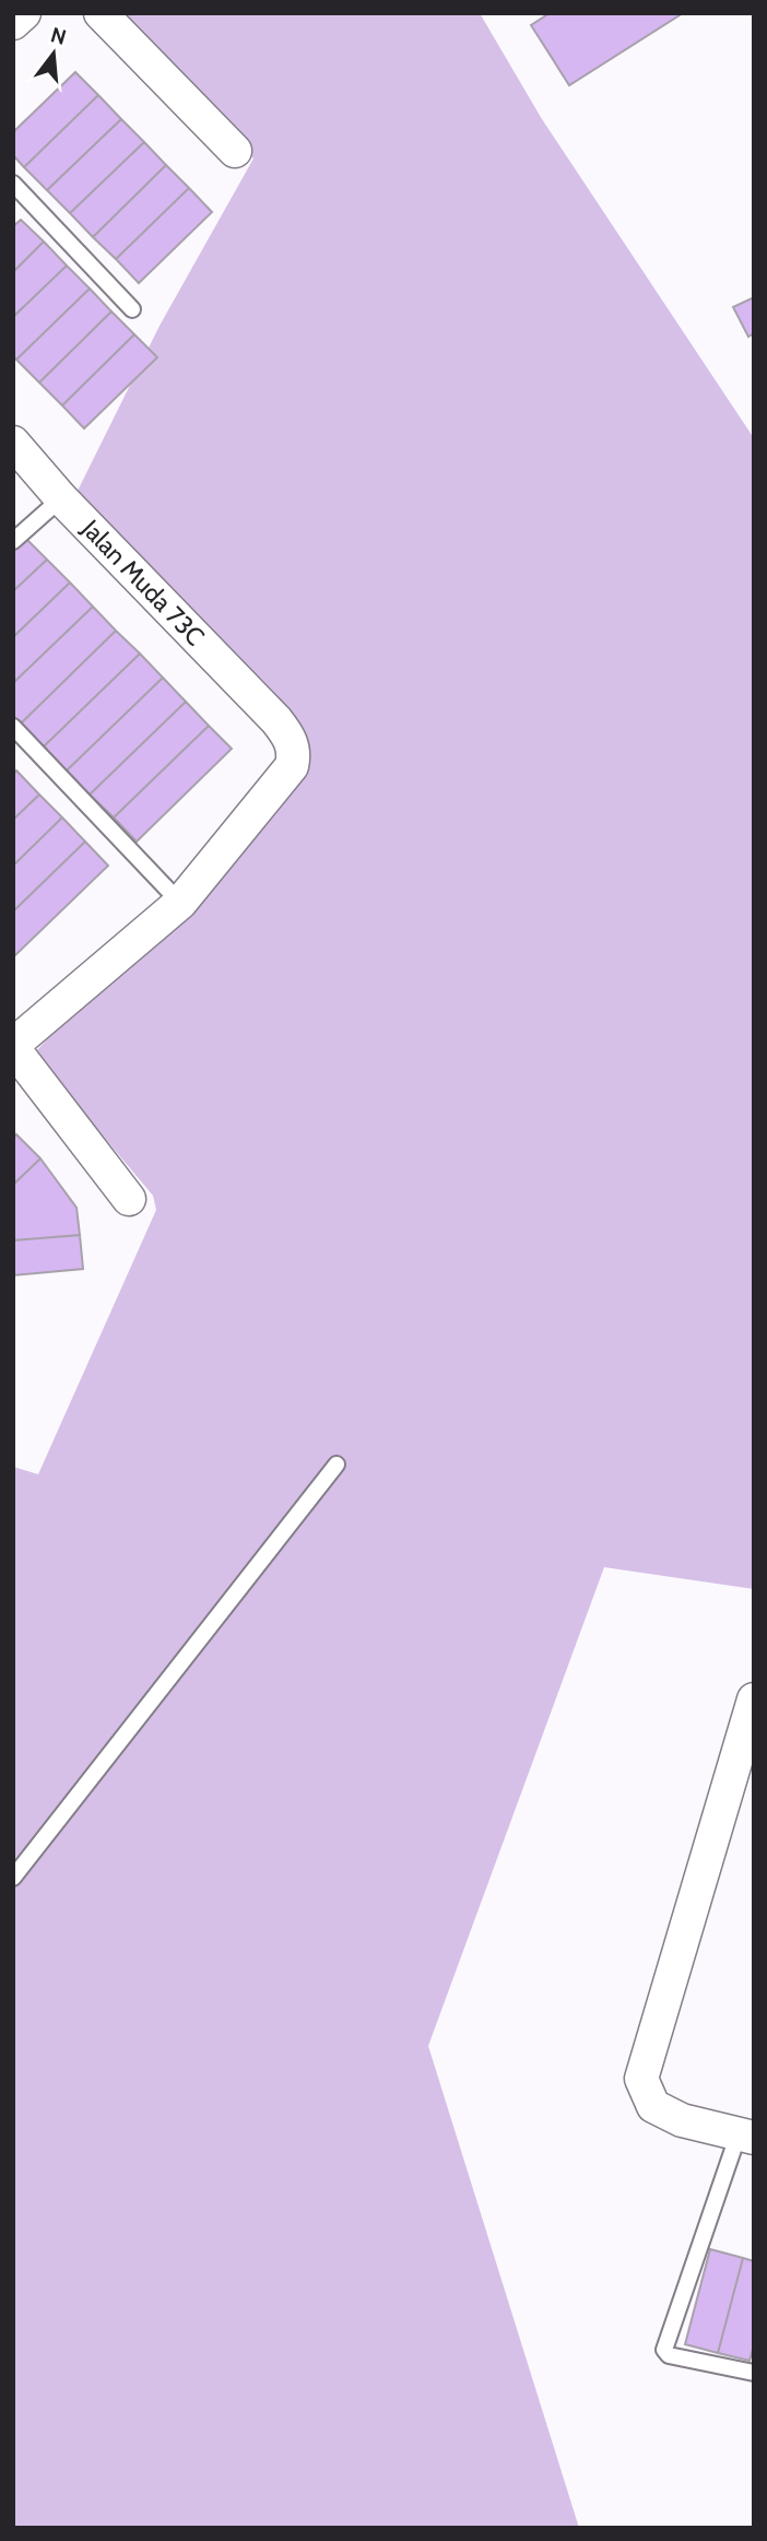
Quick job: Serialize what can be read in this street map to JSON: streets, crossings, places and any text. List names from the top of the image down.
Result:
{
  "streets": {
    "street": ["Jalan Muda 73C"]
  },
  "north": "top"
}
